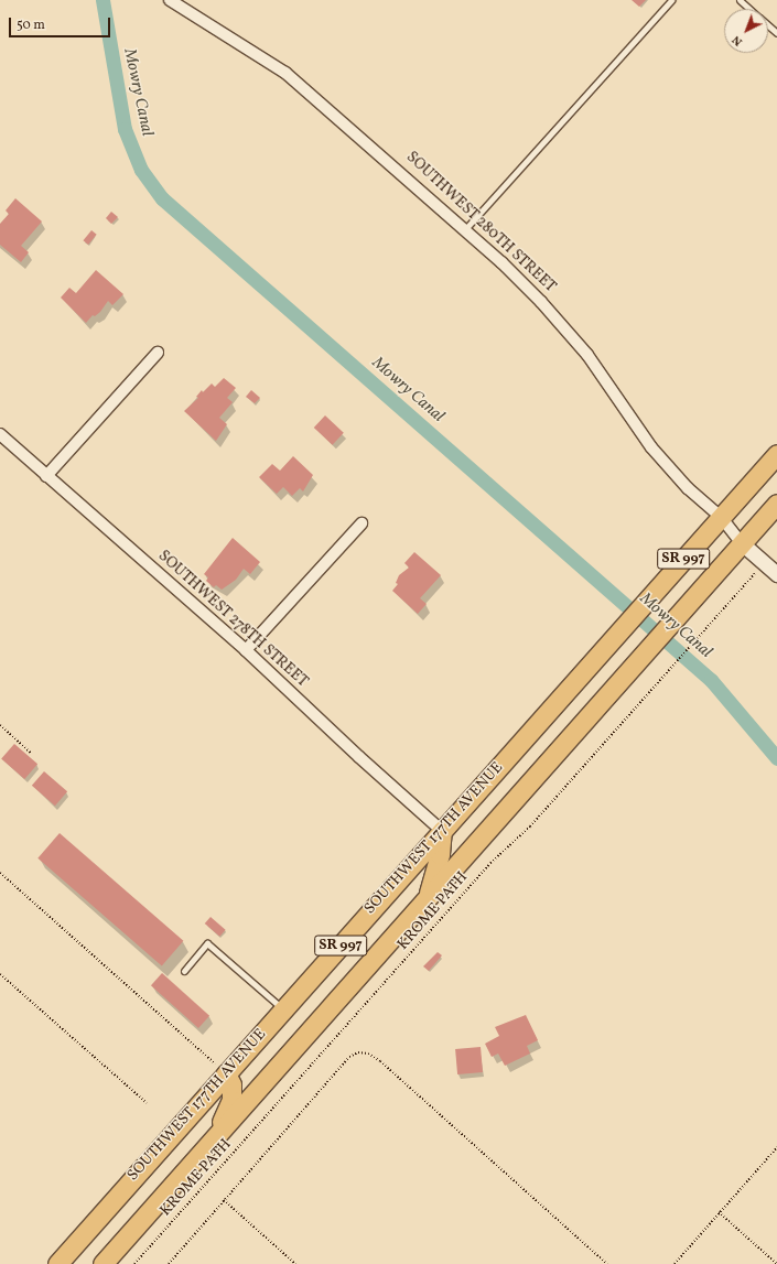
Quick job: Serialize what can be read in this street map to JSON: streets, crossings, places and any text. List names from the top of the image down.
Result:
{
  "streets": {
    "highway": ["SR 997", "SOUTHWEST 177TH AVENUE"],
    "street": ["SOUTHWEST 280TH STREET", "SOUTHWEST 278TH STREET"],
    "path": ["KROME PATH"]
  },
  "crossings": [
    ["SOUTHWEST 280TH STREET", "SR 997"],
    ["SOUTHWEST 280TH STREET", "SOUTHWEST 177TH AVENUE"],
    ["SOUTHWEST 278TH STREET", "SOUTHWEST 177TH AVENUE"]
  ],
  "water": ["Mowry Canal"],
  "scale_bar": "50 m",
  "north": "bottom left"
}
